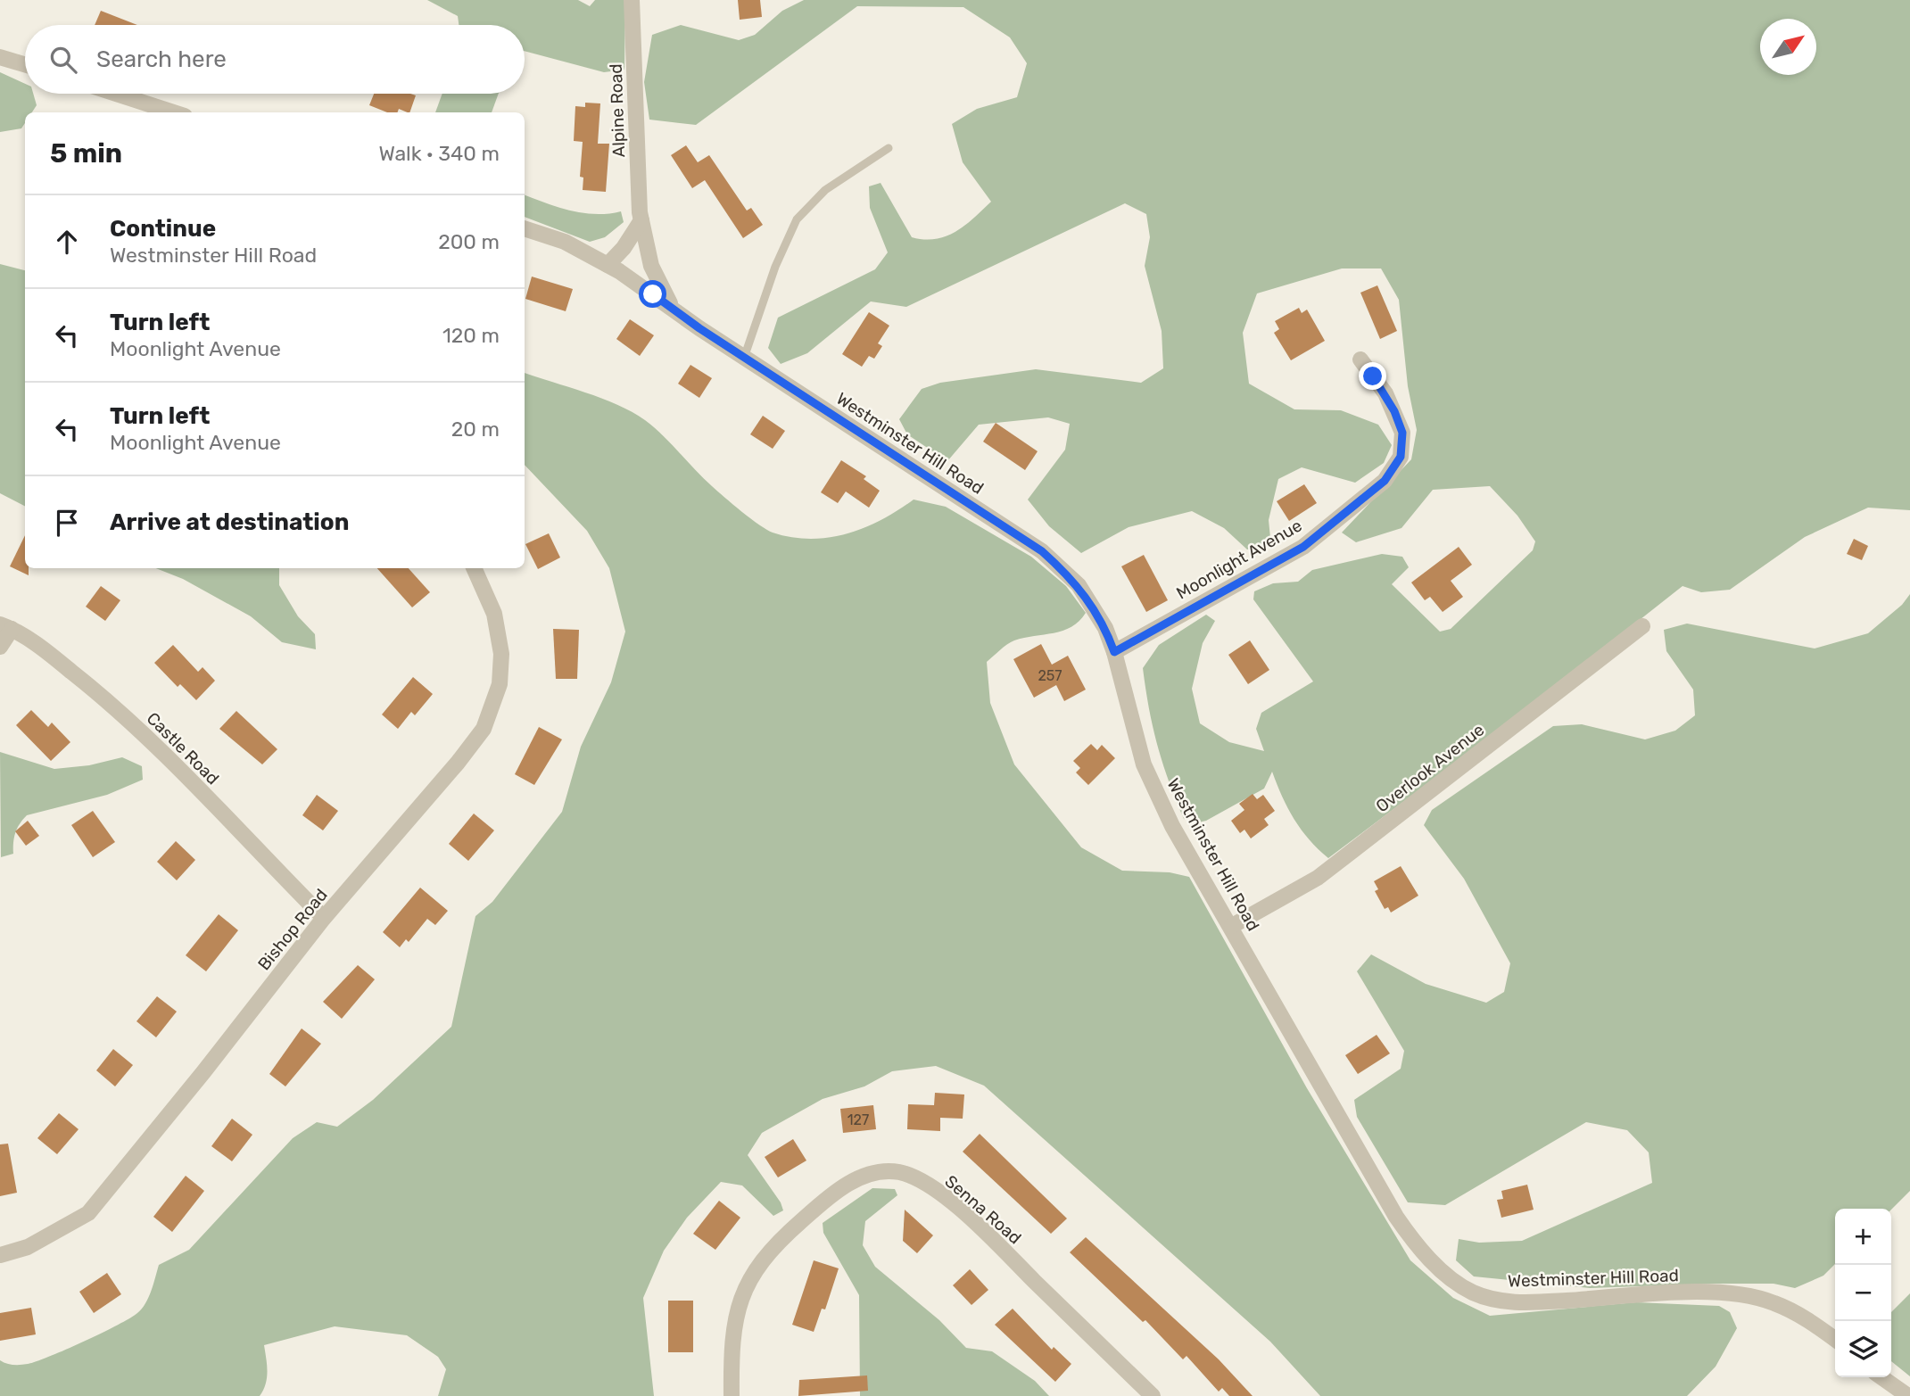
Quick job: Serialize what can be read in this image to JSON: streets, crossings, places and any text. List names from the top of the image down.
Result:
{
  "streets": {
    "street": [
      "Alpine Road",
      "Westminster Hill Road",
      "Moonlight Avenue",
      "Castle Road",
      "Overlook Avenue",
      "Bishop Road",
      "Senna Road"
    ]
  },
  "crossings": [
    ["Alpine Road", "Westminster Hill Road"],
    ["Westminster Hill Road", "Moonlight Avenue"],
    ["Westminster Hill Road", "Overlook Avenue"],
    ["Castle Road", "Bishop Road"]
  ],
  "house_numbers": ["257", "127"],
  "north": "top right",
  "page": {
    "search": "Search here",
    "heading": ["5 min", "Walk · 340 m"],
    "list": [
      ["Continue", "Westminster Hill Road", "200 m"],
      ["Turn left", "Moonlight Avenue", "120 m"],
      ["Turn left", "Moonlight Avenue", "20 m"],
      "Arrive at destination"
    ],
    "map_buttons": ["+", "−"]
  }
}
